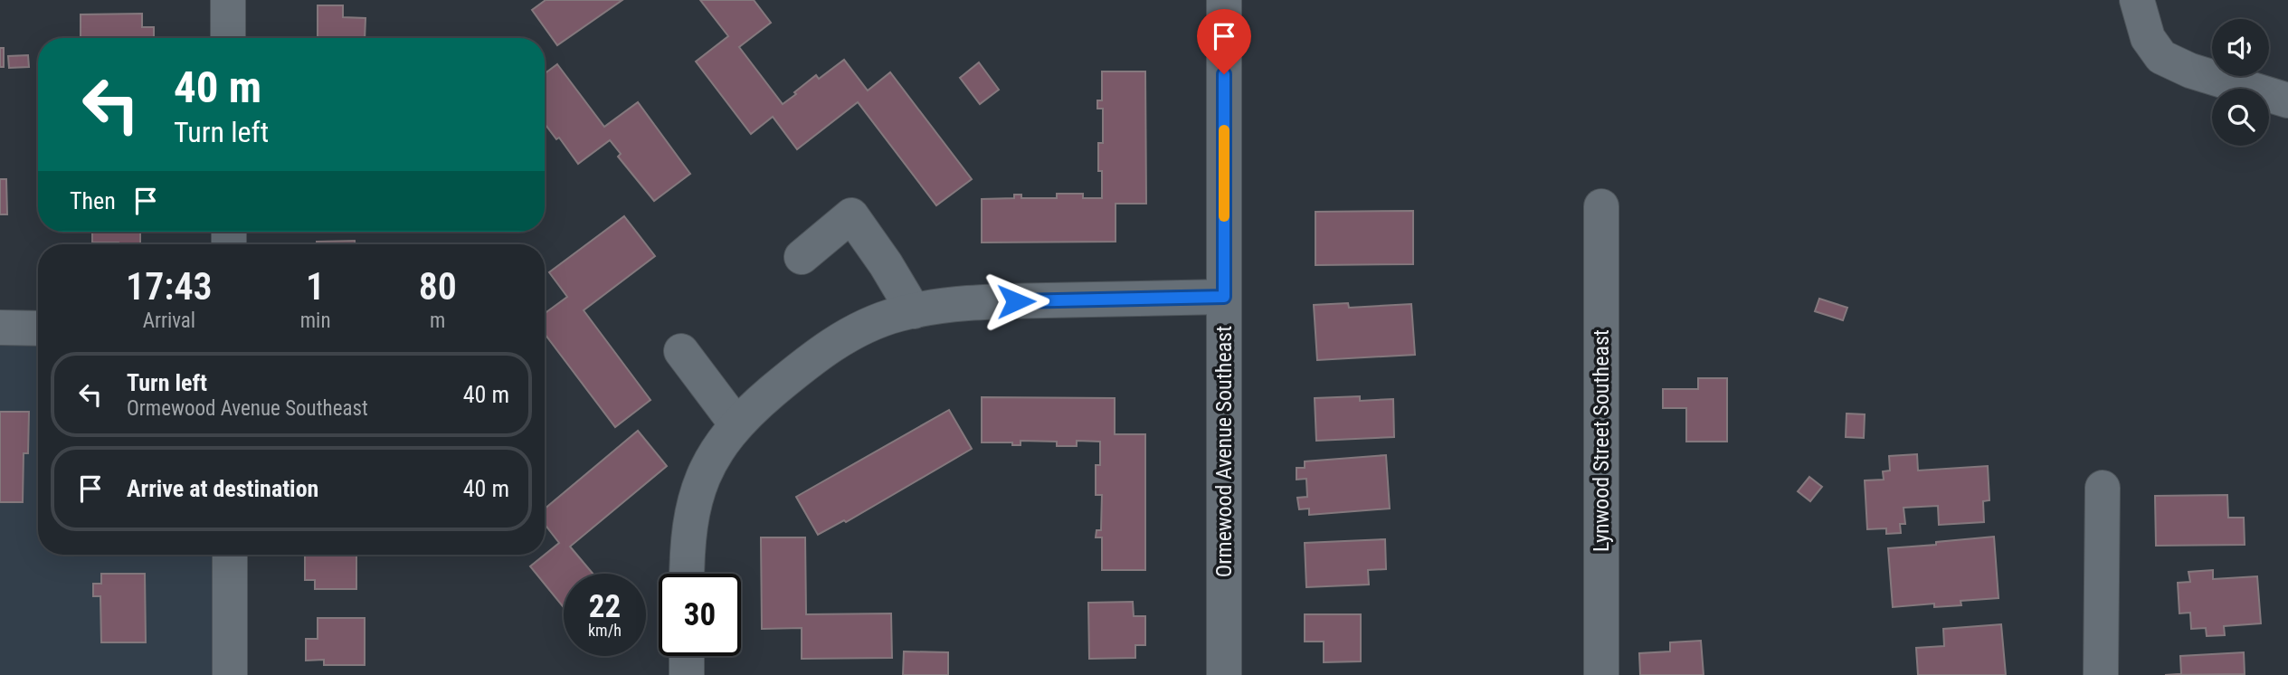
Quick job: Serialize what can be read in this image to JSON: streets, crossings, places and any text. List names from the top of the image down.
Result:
{
  "streets": {
    "street": ["Lynwood Street Southeast", "Ormewood Avenue Southeast"]
  },
  "page": {
    "turn": ["40 m", "Turn left"],
    "then": "Then",
    "eta": [
      "17:43",
      "Arrival",
      "1",
      "min",
      "80",
      "m"
    ],
    "list": [
      {
        "name": "Turn left",
        "note": "Ormewood Avenue Southeast",
        "value": "40 m"
      },
      {
        "name": "Arrive at destination",
        "value": "40 m"
      }
    ],
    "speed": "22 km/h",
    "limit": "30"
  }
}
